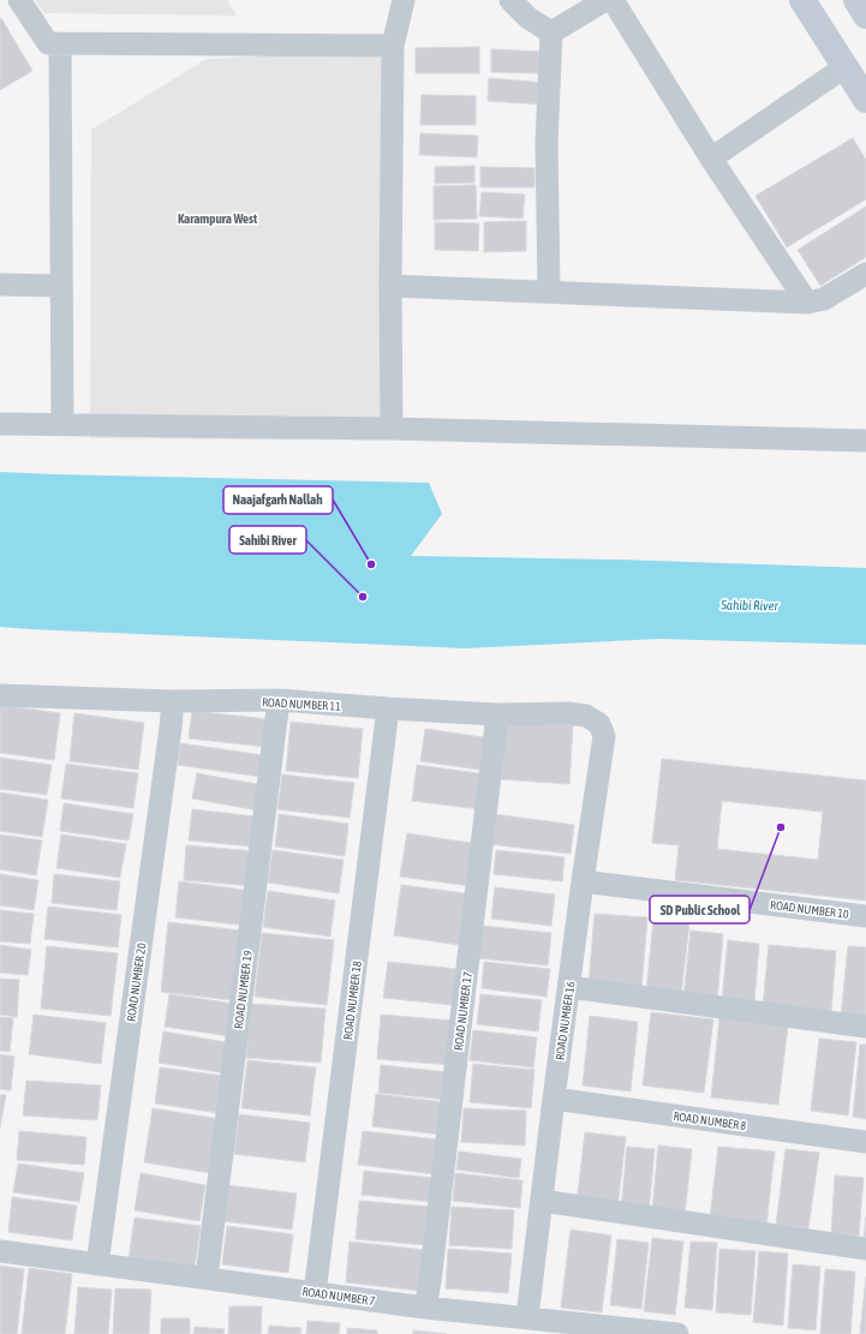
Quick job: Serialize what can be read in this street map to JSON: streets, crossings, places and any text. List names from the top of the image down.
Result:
{
  "streets": {
    "street": [
      "ROAD NUMBER 11",
      "ROAD NUMBER 10",
      "ROAD NUMBER 20",
      "ROAD NUMBER 19",
      "ROAD NUMBER 18",
      "ROAD NUMBER 17",
      "ROAD NUMBER 16",
      "ROAD NUMBER 8",
      "ROAD NUMBER 7"
    ]
  },
  "crossings": [
    ["ROAD NUMBER 11", "ROAD NUMBER 20"],
    ["ROAD NUMBER 11", "ROAD NUMBER 19"],
    ["ROAD NUMBER 11", "ROAD NUMBER 18"],
    ["ROAD NUMBER 11", "ROAD NUMBER 17"],
    ["ROAD NUMBER 11", "ROAD NUMBER 16"],
    ["ROAD NUMBER 10", "ROAD NUMBER 16"],
    ["ROAD NUMBER 20", "ROAD NUMBER 7"],
    ["ROAD NUMBER 19", "ROAD NUMBER 7"],
    ["ROAD NUMBER 18", "ROAD NUMBER 7"],
    ["ROAD NUMBER 17", "ROAD NUMBER 7"],
    ["ROAD NUMBER 16", "ROAD NUMBER 8"],
    ["ROAD NUMBER 16", "ROAD NUMBER 7"]
  ],
  "districts": ["Karampura West"],
  "water": ["Sahibi River"],
  "places": ["Naajafgarh Nallah", "Sahibi River", "SD Public School"]
}
